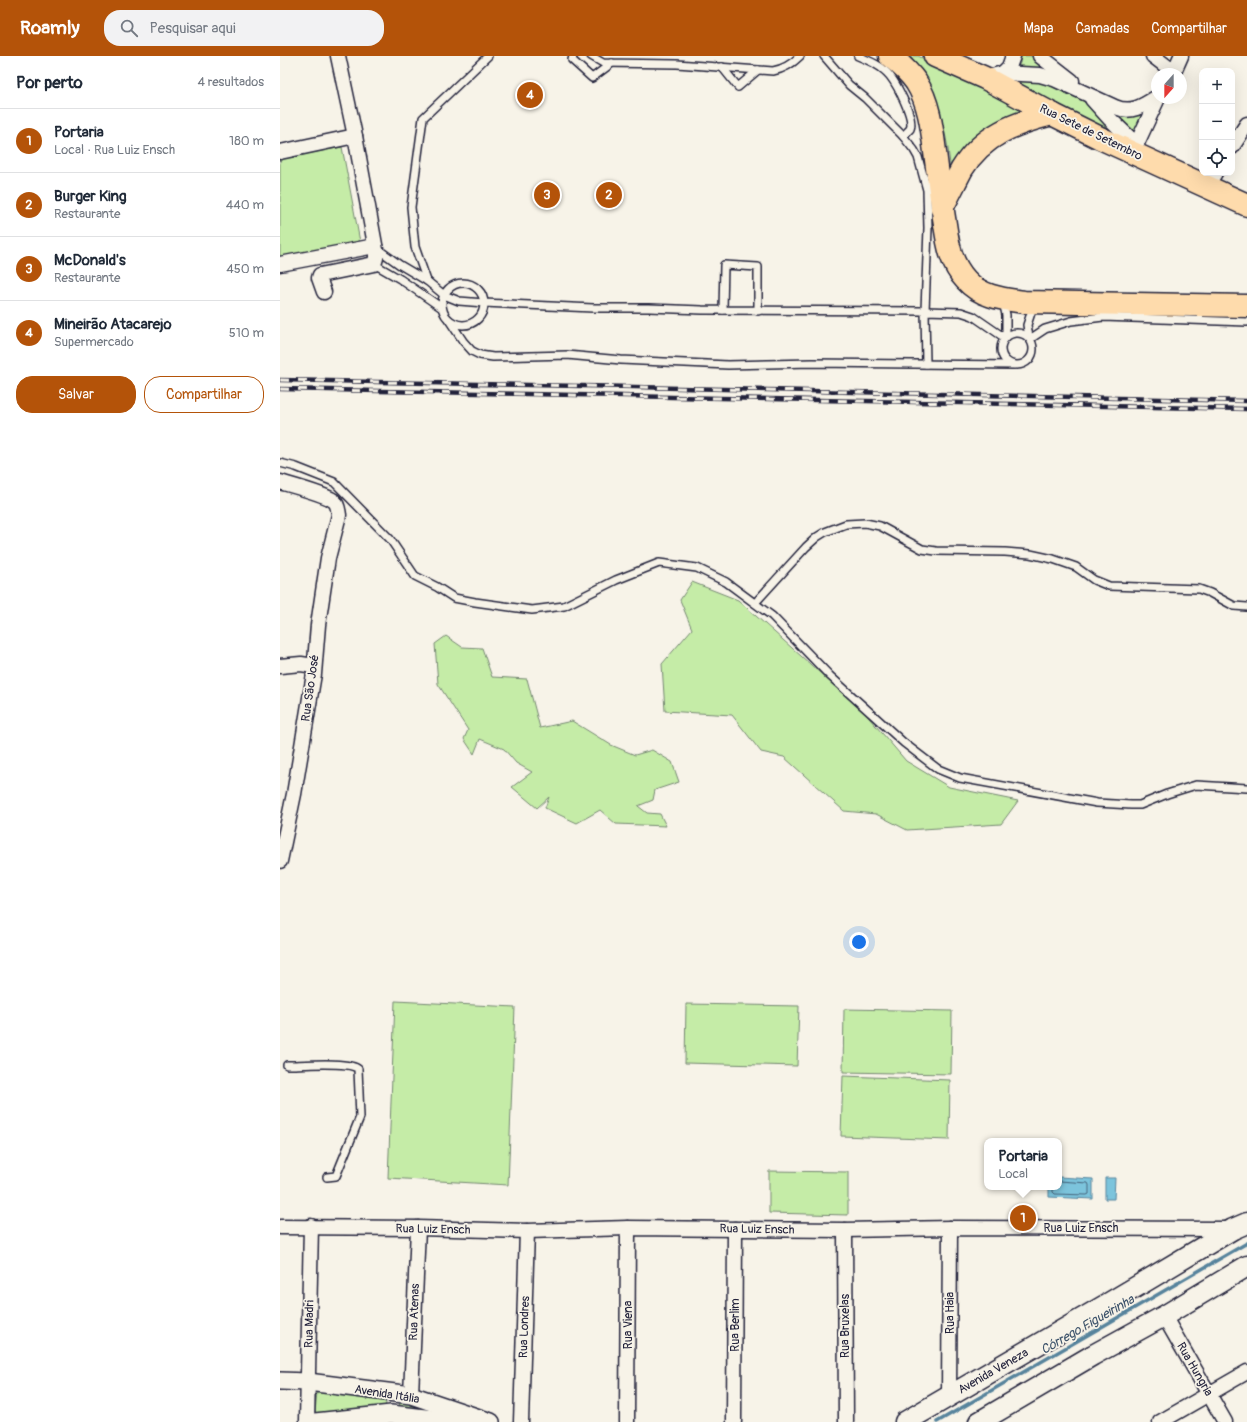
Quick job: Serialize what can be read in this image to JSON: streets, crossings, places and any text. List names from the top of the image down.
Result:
{
  "streets": {
    "main road": ["Rua Sete de Setembro", "Avenida Veneza"],
    "street": [
      "Rua São José",
      "Rua Luiz Ensch",
      "Rua Atenas",
      "Rua Haia",
      "Rua Madri",
      "Rua Viena",
      "Rua Berlim",
      "Rua Bruxelas",
      "Rua Londres",
      "Rua Hungria",
      "Avenida Itália"
    ]
  },
  "crossings": [
    ["Rua Luiz Ensch", "Rua Atenas"],
    ["Rua Luiz Ensch", "Rua Haia"],
    ["Rua Luiz Ensch", "Rua Madri"],
    ["Rua Luiz Ensch", "Rua Viena"],
    ["Rua Luiz Ensch", "Rua Berlim"],
    ["Rua Luiz Ensch", "Rua Bruxelas"],
    ["Rua Luiz Ensch", "Rua Londres"],
    ["Rua Luiz Ensch", "Avenida Veneza"],
    ["Rua Atenas", "Avenida Itália"],
    ["Rua Haia", "Avenida Veneza"],
    ["Rua Madri", "Avenida Itália"]
  ],
  "water": ["Córrego Figueirinha"],
  "north": "bottom",
  "page": {
    "header": "Roamly",
    "search": "Pesquisar aqui",
    "nav": ["Mapa", "Camadas", "Compartilhar"],
    "heading": ["Por perto", "4 resultados"],
    "map_buttons": ["+", "−"],
    "pins": [
      "4",
      "2",
      "3",
      "1"
    ],
    "list": [
      {
        "mark": "1",
        "name": "Portaria",
        "note": "Local · Rua Luiz Ensch",
        "value": "180 m"
      },
      {
        "mark": "2",
        "name": "Burger King",
        "note": "Restaurante",
        "value": "440 m"
      },
      {
        "mark": "3",
        "name": "McDonald's",
        "note": "Restaurante",
        "value": "450 m"
      },
      {
        "mark": "4",
        "name": "Mineirão Atacarejo",
        "note": "Supermercado",
        "value": "510 m"
      }
    ],
    "buttons": ["Salvar", "Compartilhar"],
    "popup": ["Portaria", "Local"]
  }
}
